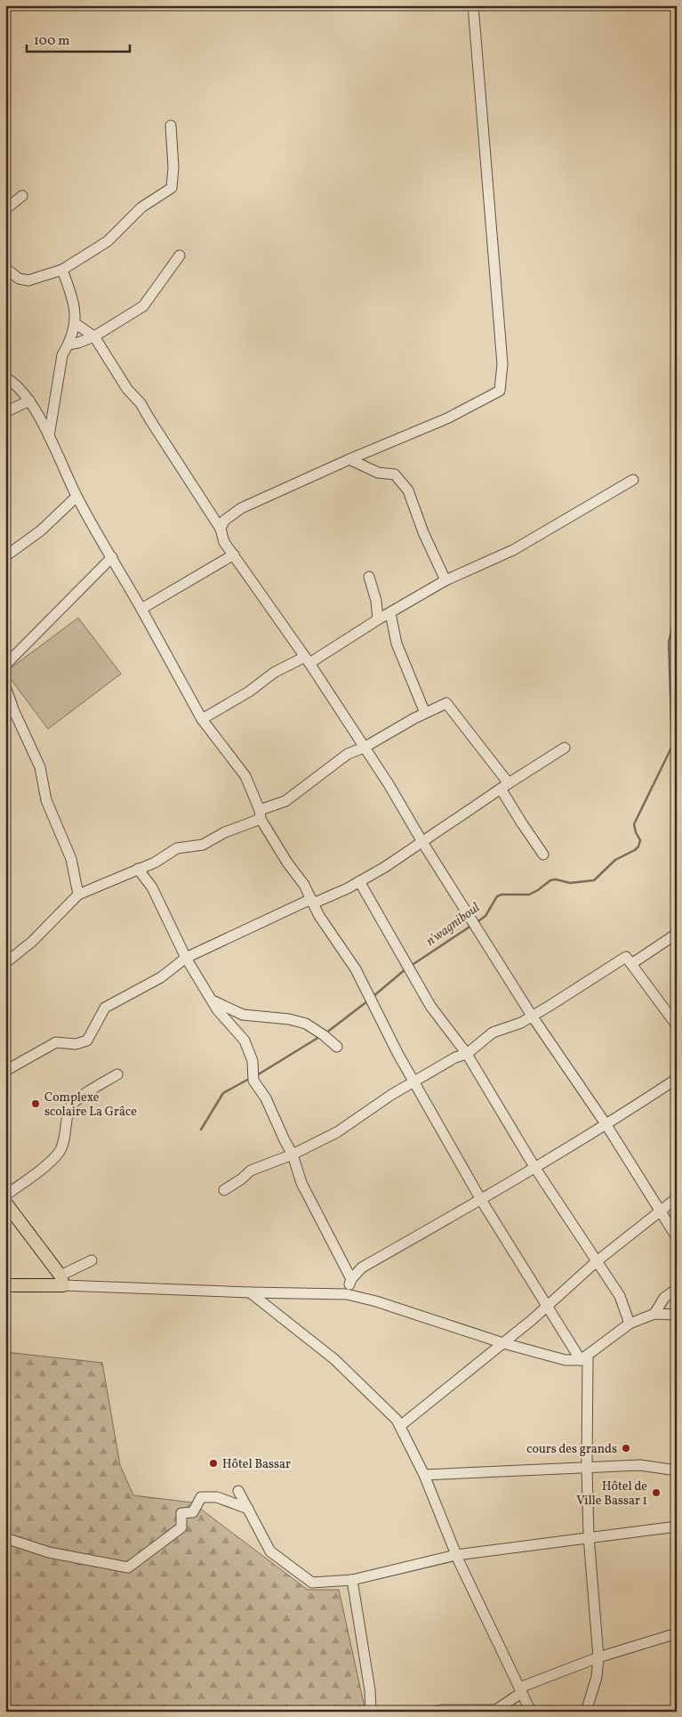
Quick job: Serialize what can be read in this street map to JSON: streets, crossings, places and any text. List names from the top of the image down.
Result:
{
  "water": ["n'wagniboul"],
  "places": [
    "Complexe scolaire La Grâce",
    "cours des grands",
    "Hôtel Bassar",
    "Hôtel de Ville Bassar 1"
  ],
  "scale_bar": "100 m"
}
